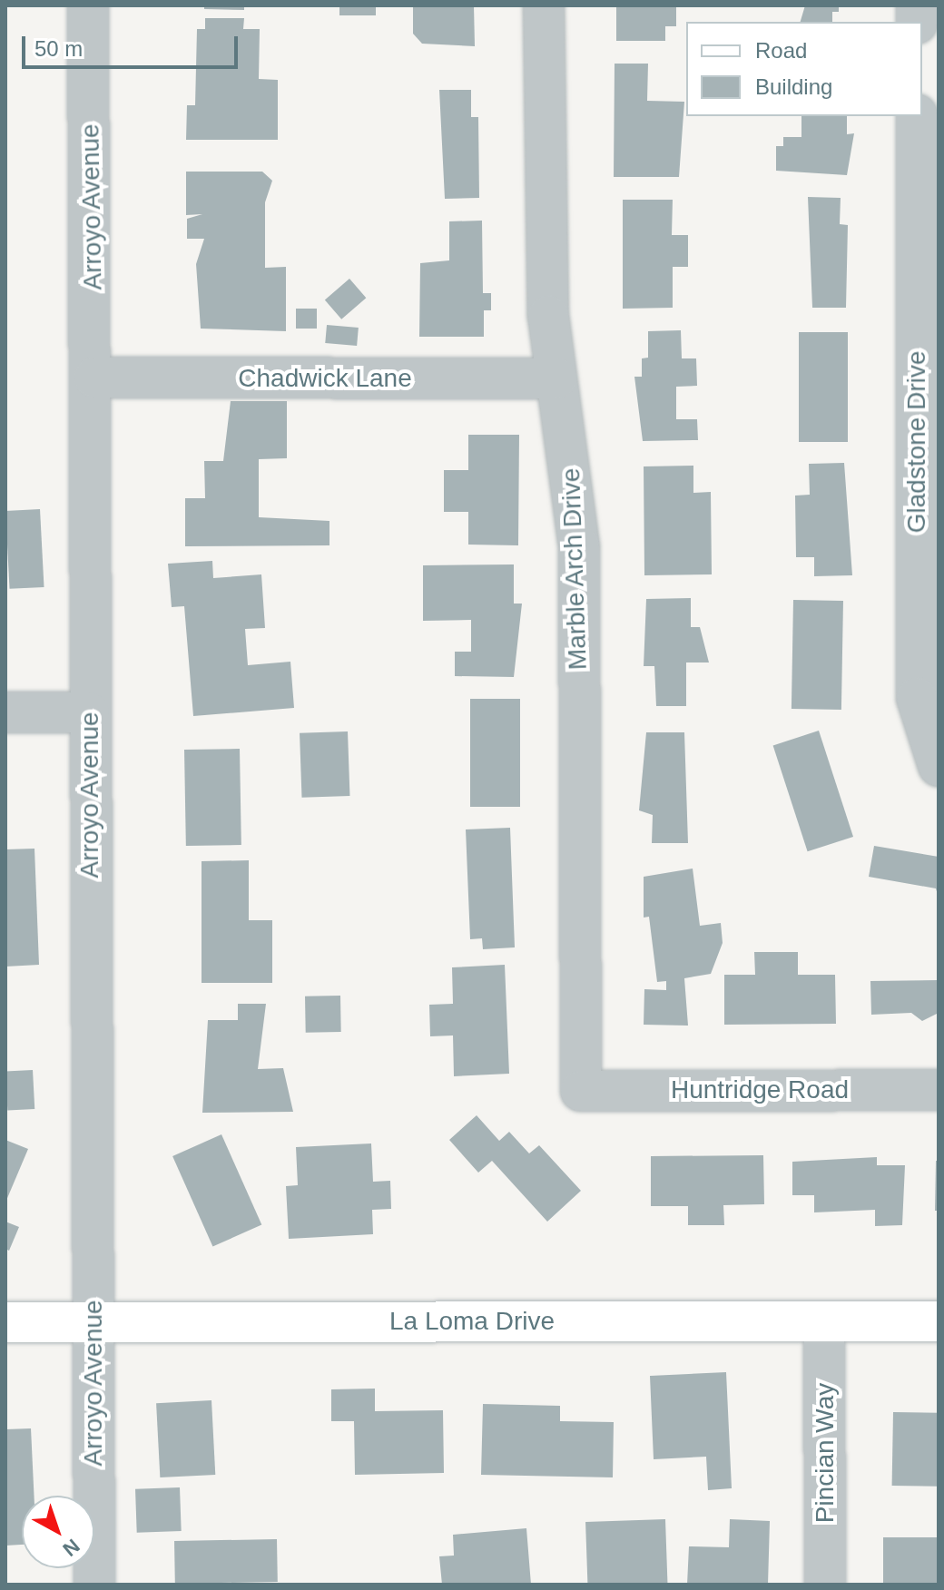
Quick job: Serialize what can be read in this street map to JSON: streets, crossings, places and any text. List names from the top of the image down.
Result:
{
  "streets": {
    "main road": ["La Loma Drive"],
    "street": [
      "Arroyo Avenue",
      "Chadwick Lane",
      "Gladstone Drive",
      "Marble Arch Drive",
      "Huntridge Road",
      "Pincian Way"
    ]
  },
  "crossings": [
    ["Arroyo Avenue", "Chadwick Lane"],
    ["Arroyo Avenue", "La Loma Drive"],
    ["Chadwick Lane", "Marble Arch Drive"],
    ["Marble Arch Drive", "Huntridge Road"],
    ["La Loma Drive", "Pincian Way"]
  ],
  "legend": ["Road", "Building"],
  "scale_bar": "50 m",
  "north": "bottom right"
}
